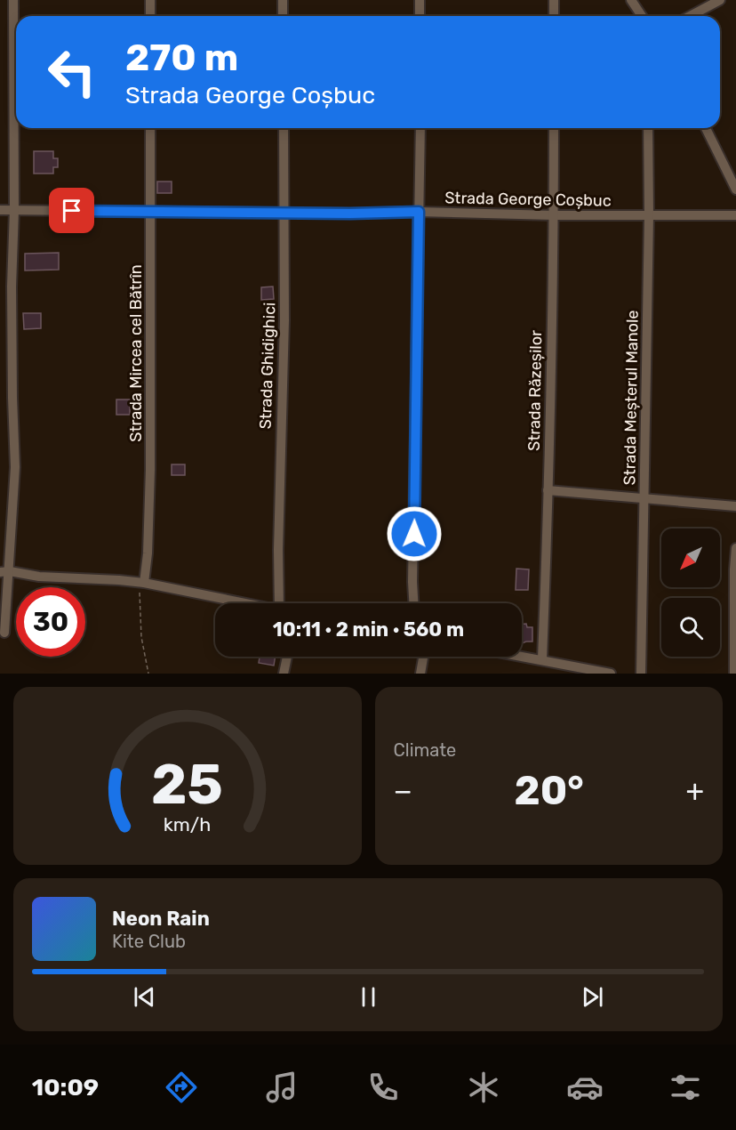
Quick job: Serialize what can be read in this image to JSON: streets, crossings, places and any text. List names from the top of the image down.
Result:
{
  "streets": {
    "street": [
      "Strada George Coșbuc",
      "Strada Mircea cel Bătrîn",
      "Strada Ghidighici",
      "Strada Răzeșilor",
      "Strada Meșterul Manole"
    ]
  },
  "crossings": [
    ["Strada George Coșbuc", "Strada Mircea cel Bătrîn"],
    ["Strada George Coșbuc", "Strada Ghidighici"],
    ["Strada George Coșbuc", "Strada Răzeșilor"],
    ["Strada George Coșbuc", "Strada Meșterul Manole"]
  ],
  "north": "bottom left",
  "page": {
    "turn": ["270 m", "Strada George Coșbuc"],
    "limit": "30",
    "trip": "10:11 · 2 min · 560 m",
    "tile": "Climate",
    "heat": ["−", "20°", "+"],
    "song": ["Neon Rain", "Kite Club"],
    "tabs": "10:09",
    "gauge": ["25", "km/h"]
  }
}
